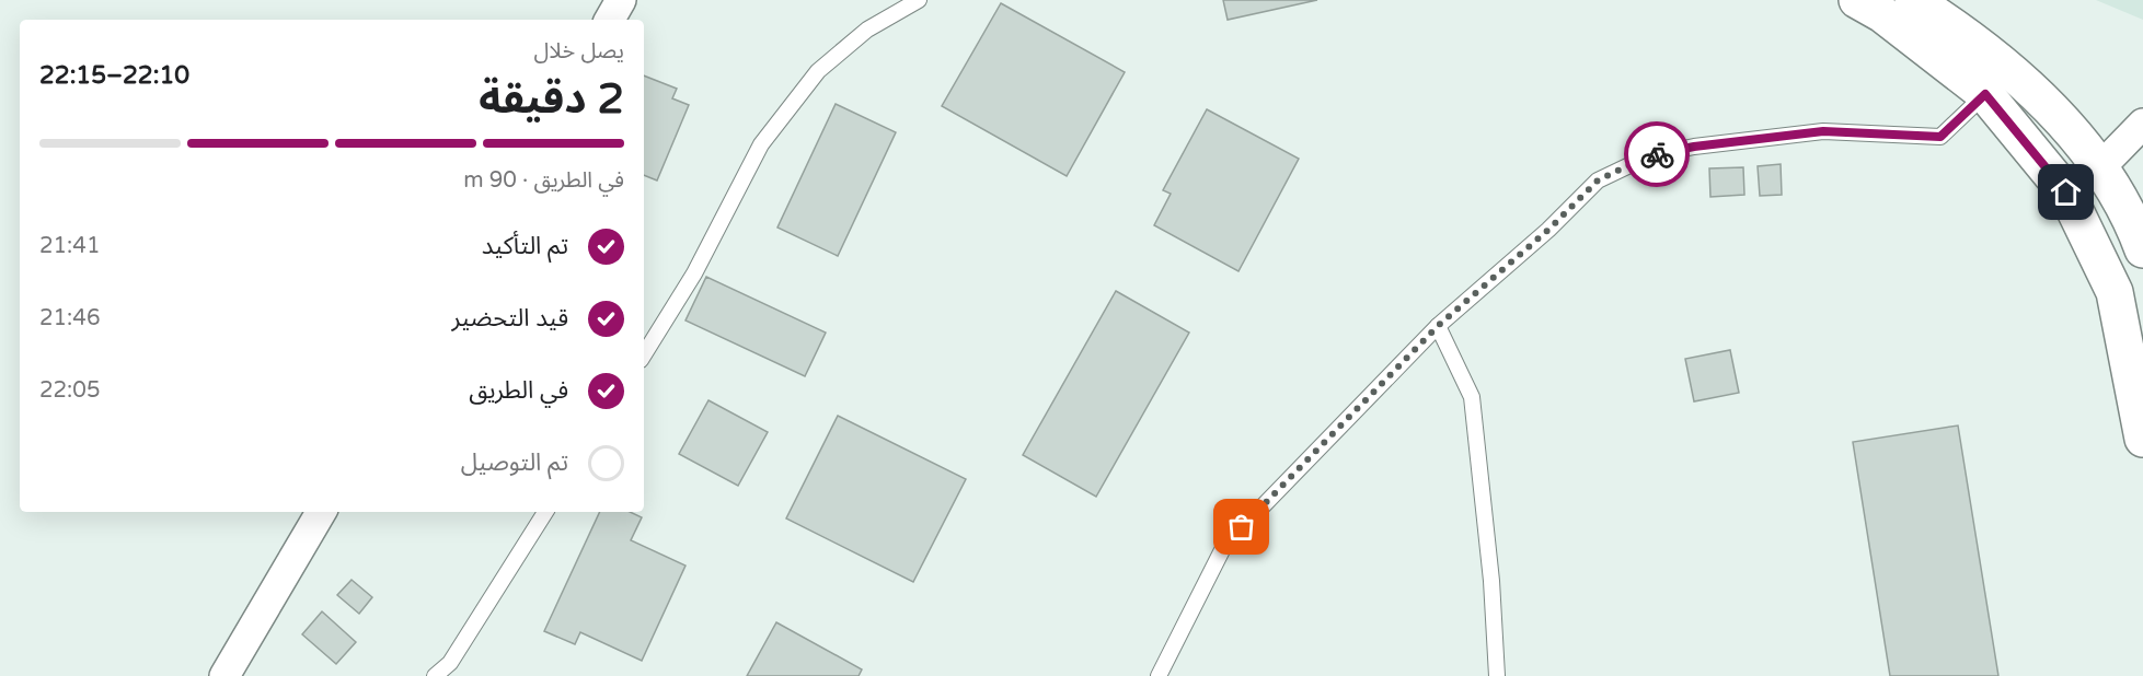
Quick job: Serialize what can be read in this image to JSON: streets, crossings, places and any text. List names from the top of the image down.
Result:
{
  "page": {
    "heading": ["2 دقيقة", "يصل خلال", "22:10–22:15"],
    "bar": "في الطريق · 90 m",
    "list": [
      ["تم التأكيد", "21:41"],
      ["قيد التحضير", "21:46"],
      ["في الطريق", "22:05"],
      "تم التوصيل"
    ]
  }
}
